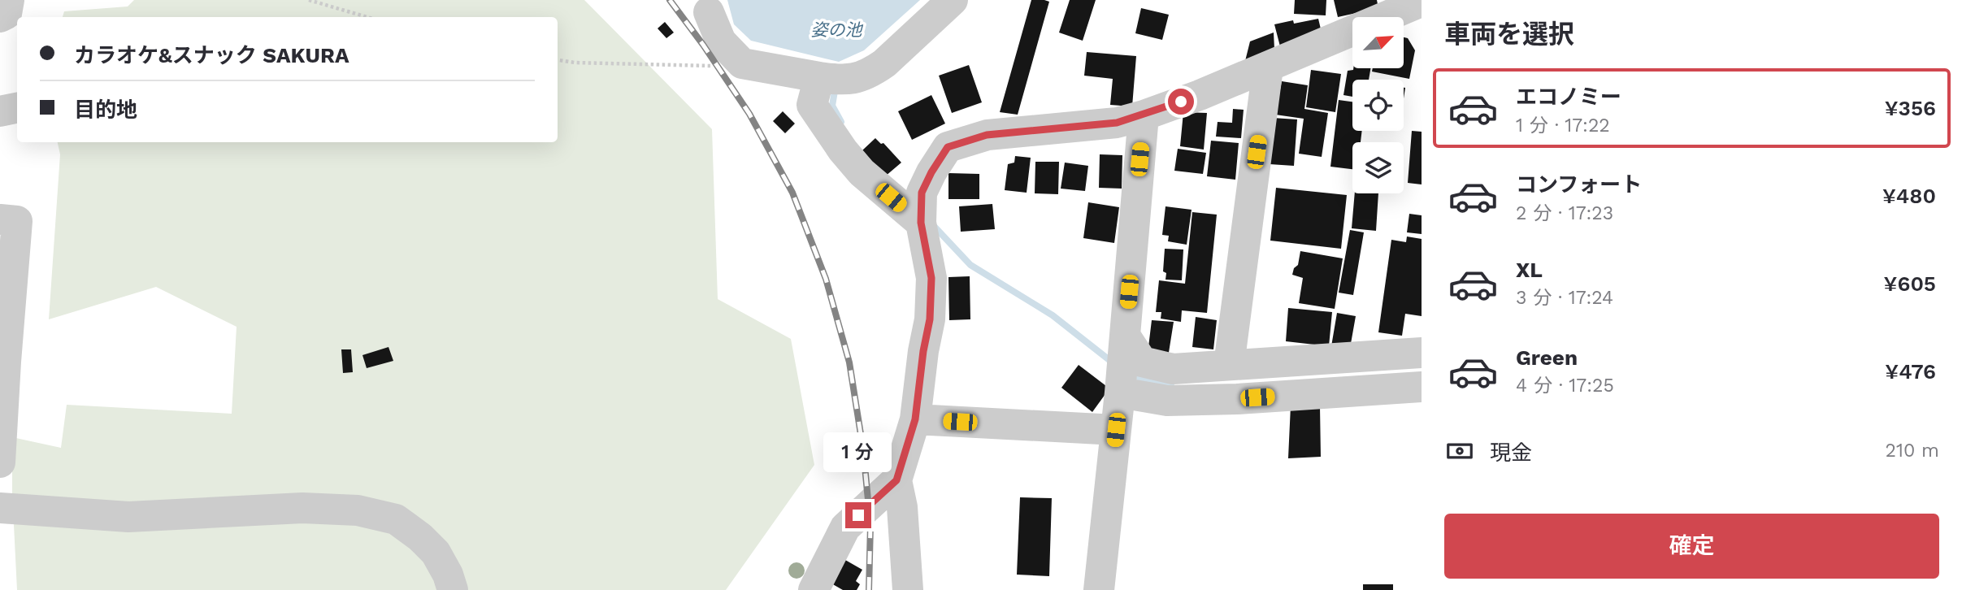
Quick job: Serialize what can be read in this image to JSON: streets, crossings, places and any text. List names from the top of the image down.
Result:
{
  "water": ["姿の池"],
  "north": "top right",
  "page": {
    "heading": "車両を選択",
    "banner": ["カラオケ&スナック SAKURA", "目的地"],
    "list": [
      {
        "name": "エコノミー",
        "note": "1 分 · 17:22",
        "value": "¥356"
      },
      {
        "name": "コンフォート",
        "note": "2 分 · 17:23",
        "value": "¥480"
      },
      {
        "name": "XL",
        "note": "3 分 · 17:24",
        "value": "¥605"
      },
      {
        "name": "Green",
        "note": "4 分 · 17:25",
        "value": "¥476"
      }
    ],
    "pay": ["現金", "210 m"],
    "bubble": "1 分",
    "buttons": "確定"
  }
}
